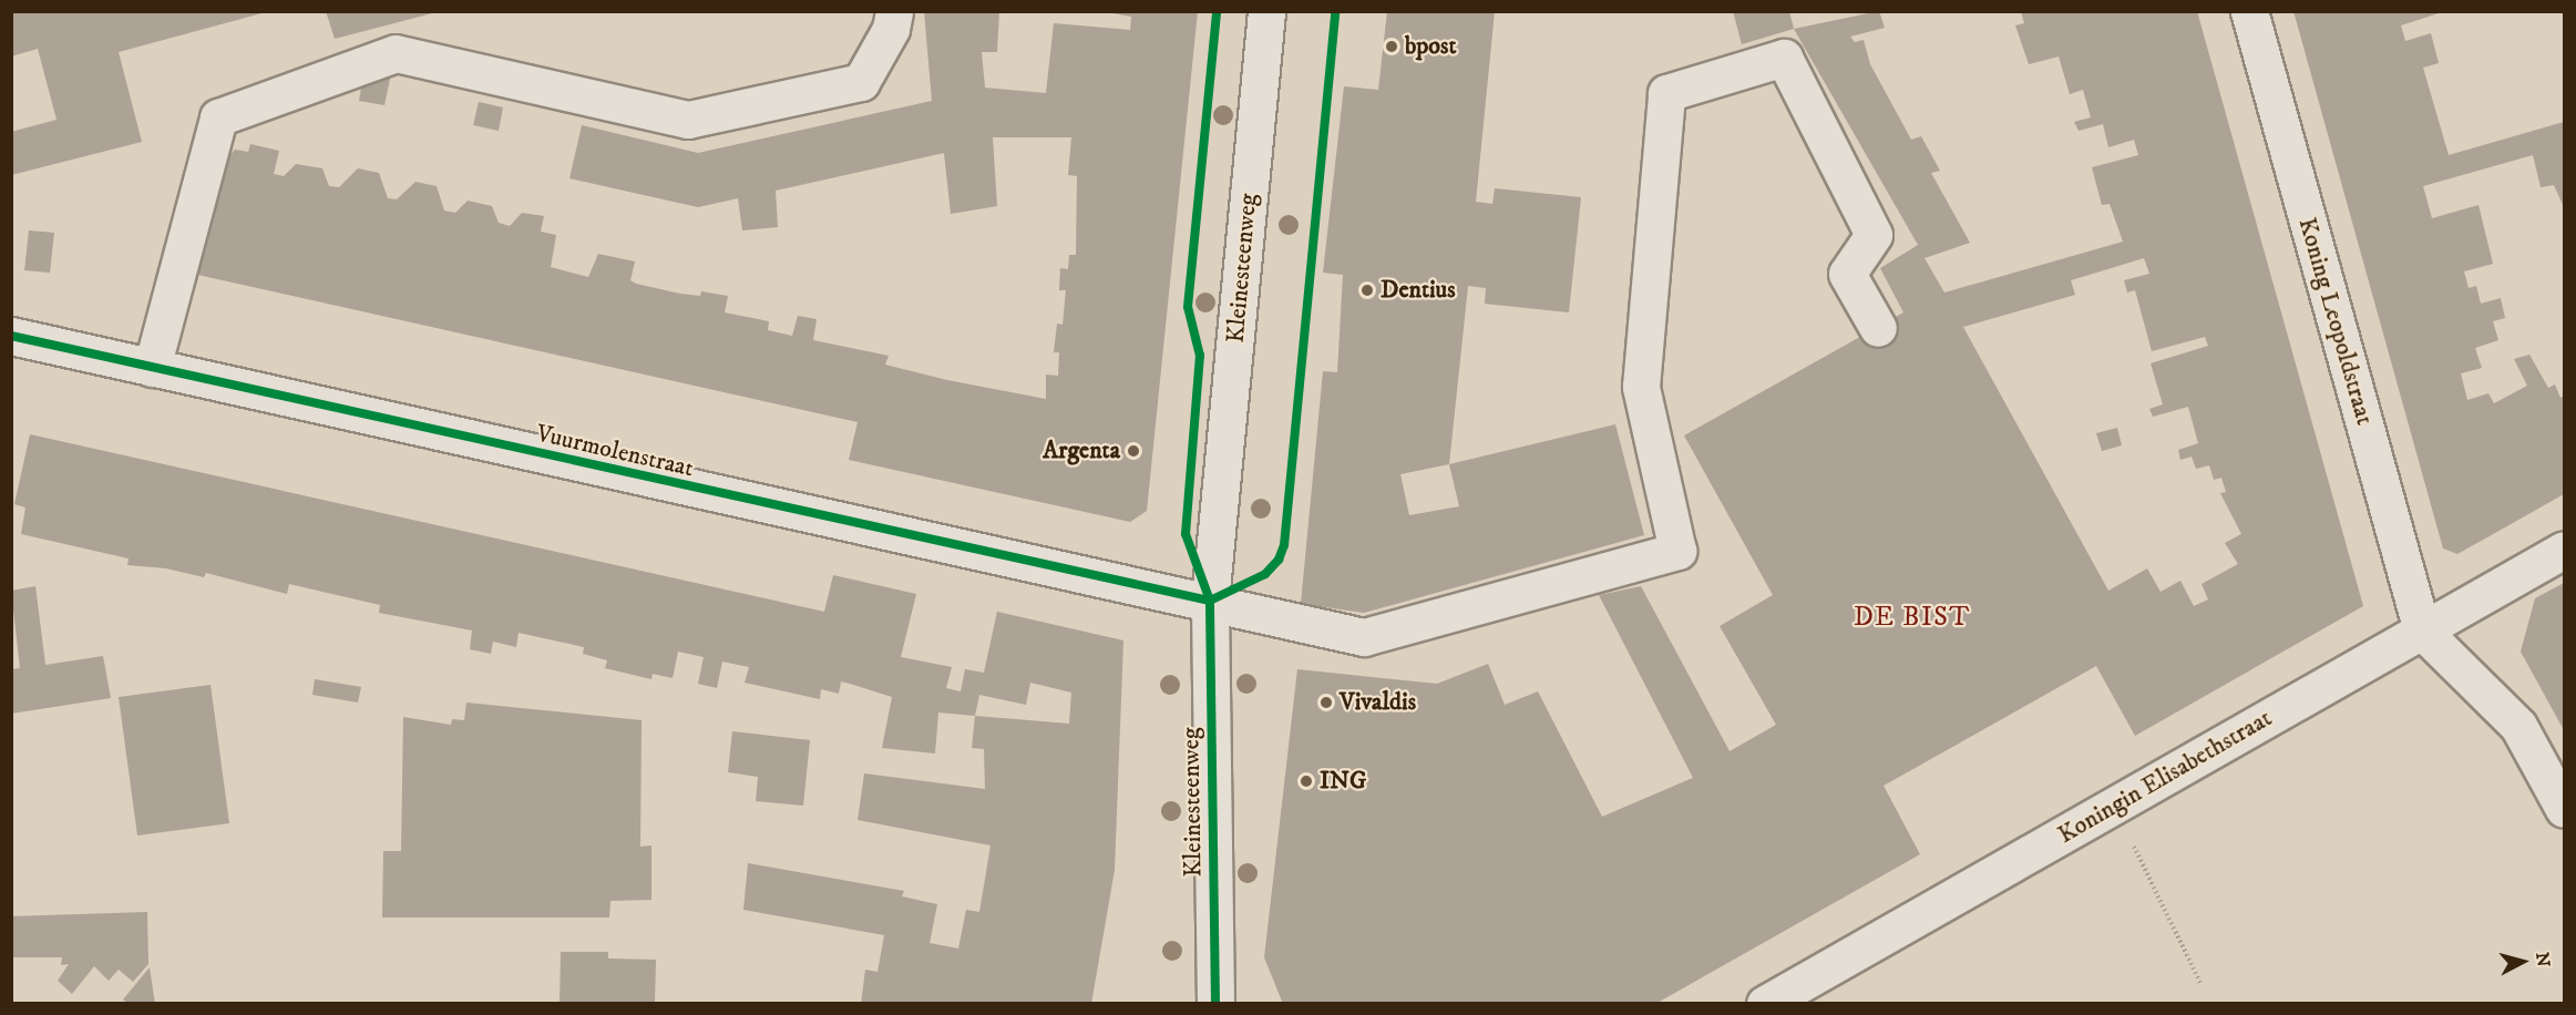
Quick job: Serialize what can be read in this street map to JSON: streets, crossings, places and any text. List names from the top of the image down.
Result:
{
  "streets": {
    "street": [
      "Kleinesteenweg",
      "Koning Leopoldstraat",
      "Vuurmolenstraat",
      "Koningin Elisabethstraat"
    ]
  },
  "crossings": [
    ["Kleinesteenweg", "Vuurmolenstraat"],
    ["Koning Leopoldstraat", "Koningin Elisabethstraat"]
  ],
  "districts": ["DE BIST"],
  "places": [
    "bpost",
    "Dentius",
    "Argenta",
    "Vivaldis",
    "ING"
  ],
  "north": "right"
}
